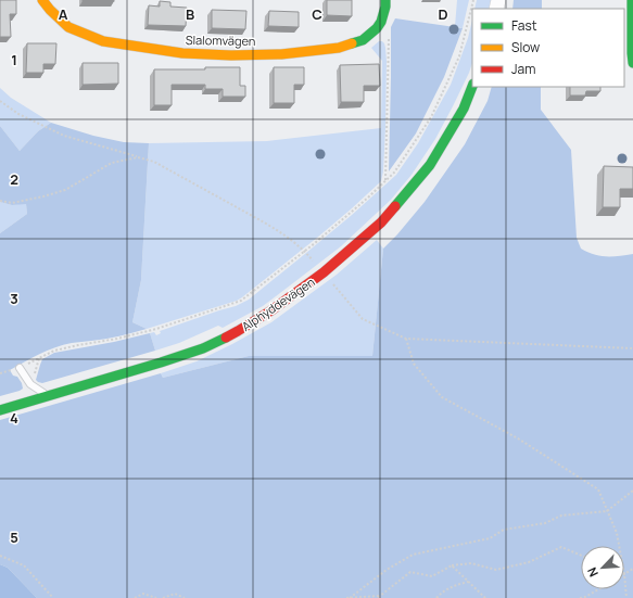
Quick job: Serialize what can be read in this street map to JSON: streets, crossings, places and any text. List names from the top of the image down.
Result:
{
  "streets": {
    "street": ["Slalomvägen", "Alphyddevägen"]
  },
  "legend": ["Fast", "Slow", "Jam"],
  "north": "bottom left",
  "grid": {
    "columns": [
      "A",
      "B",
      "C",
      "D"
    ],
    "rows": [
      "1",
      "2",
      "3",
      "4",
      "5"
    ]
  }
}
